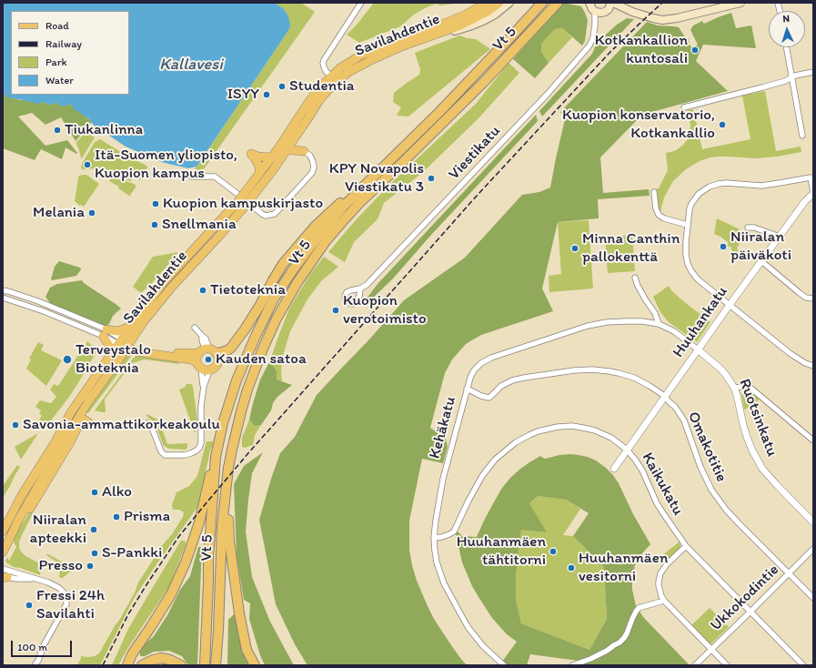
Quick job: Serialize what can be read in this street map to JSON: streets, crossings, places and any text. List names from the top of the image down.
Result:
{
  "streets": {
    "highway": ["Vt 5"],
    "main road": ["Savilahdentie"],
    "street": [
      "Viestikatu",
      "Huuhankatu",
      "Ruotsinkatu",
      "Kehäkatu",
      "Omakotitie",
      "Kaikukatu",
      "Ukkokodintie"
    ]
  },
  "crossings": [
    ["Huuhankatu", "Ruotsinkatu"],
    ["Huuhankatu", "Omakotitie"],
    ["Huuhankatu", "Kaikukatu"],
    ["Ruotsinkatu", "Kehäkatu"],
    ["Kehäkatu", "Omakotitie"],
    ["Kehäkatu", "Kaikukatu"],
    ["Omakotitie", "Ukkokodintie"],
    ["Kaikukatu", "Ukkokodintie"]
  ],
  "water": ["Kallavesi"],
  "places": [
    "Kotkankallion kuntosali",
    "Studentia",
    "ISYY",
    "Kuopion konservatorio, Kotkankallio",
    "Tiukanlinna",
    "Itä-Suomen yliopisto, Kuopion kampus",
    "KPY Novapolis Viestikatu 3",
    "Kuopion kampuskirjasto",
    "Melania",
    "Snellmania",
    "Niiralan päiväkoti",
    "Minna Canthin pallokenttä",
    "Tietoteknia",
    "Kuopion verotoimisto",
    "Terveystalo Bioteknia",
    "Kauden satoa",
    "Savonia-ammattikorkeakoulu",
    "Alko",
    "Prisma",
    "Niiralan apteekki",
    "Huuhanmäen tähtitorni",
    "S-Pankki",
    "Presso",
    "Huuhanmäen vesitorni",
    "Fressi 24h Savilahti"
  ],
  "legend": [
    "Road",
    "Railway",
    "Park",
    "Water"
  ],
  "scale_bar": "100 m",
  "north": "top"
}
